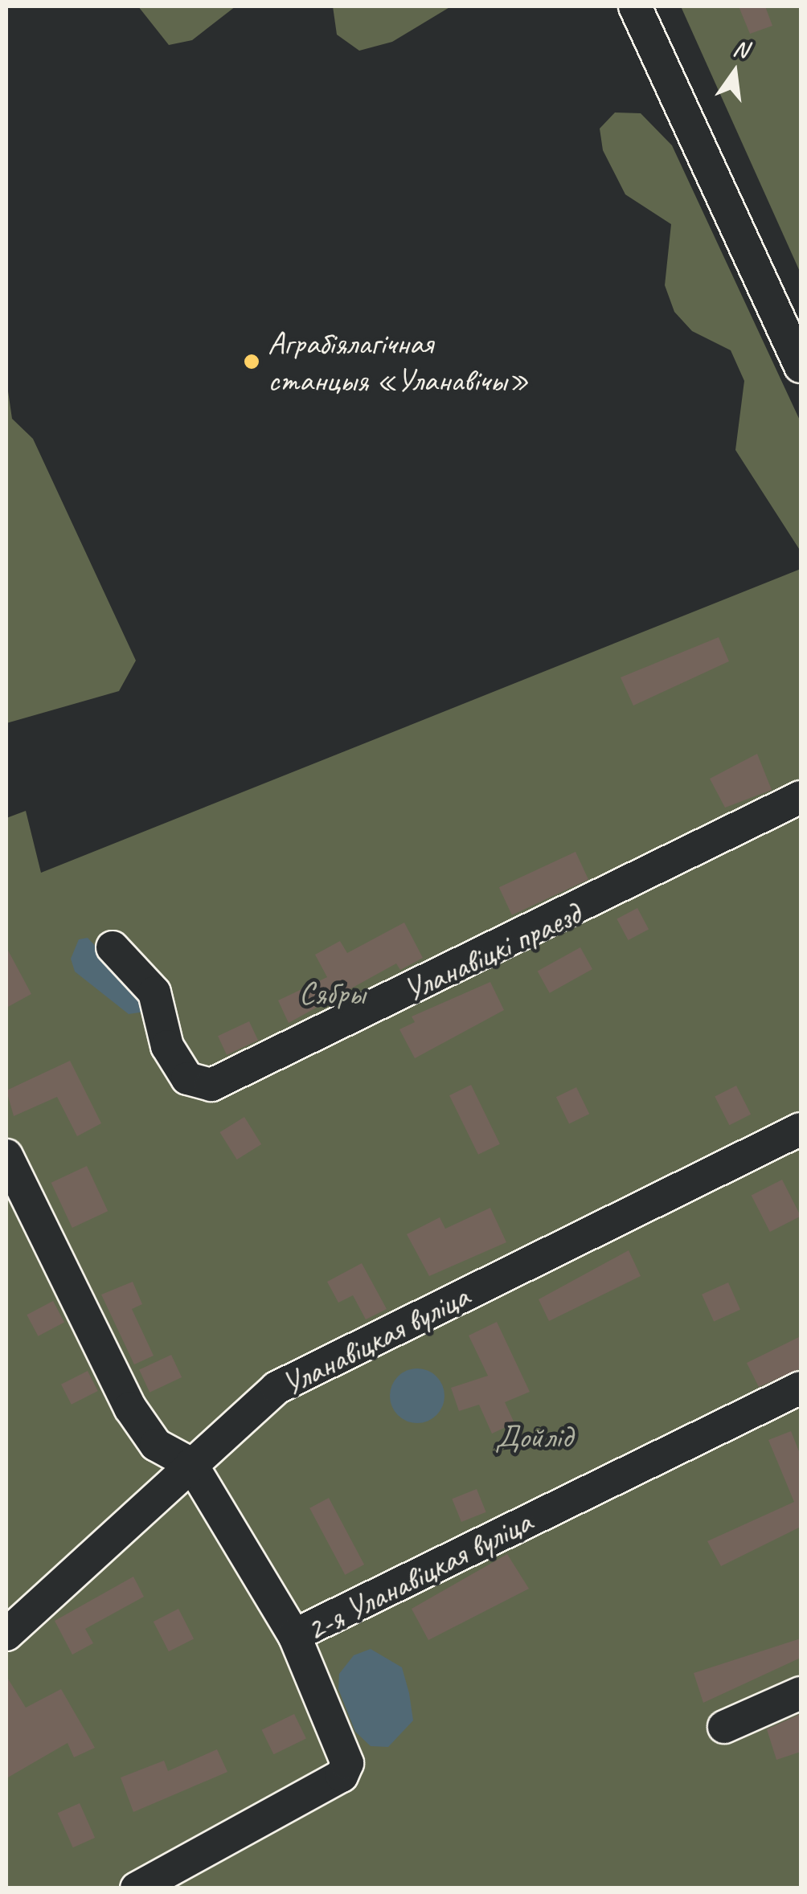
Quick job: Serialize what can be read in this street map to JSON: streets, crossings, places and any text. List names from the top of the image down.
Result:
{
  "streets": {
    "street": ["Уланавіцкі праезд", "Уланавіцкая вуліца", "2-я Уланавіцкая вуліца"]
  },
  "parks": ["Сябры", "Дойлід"],
  "places": ["Аграбіялагічная станцыя «Уланавічы»"],
  "north": "top"
}
